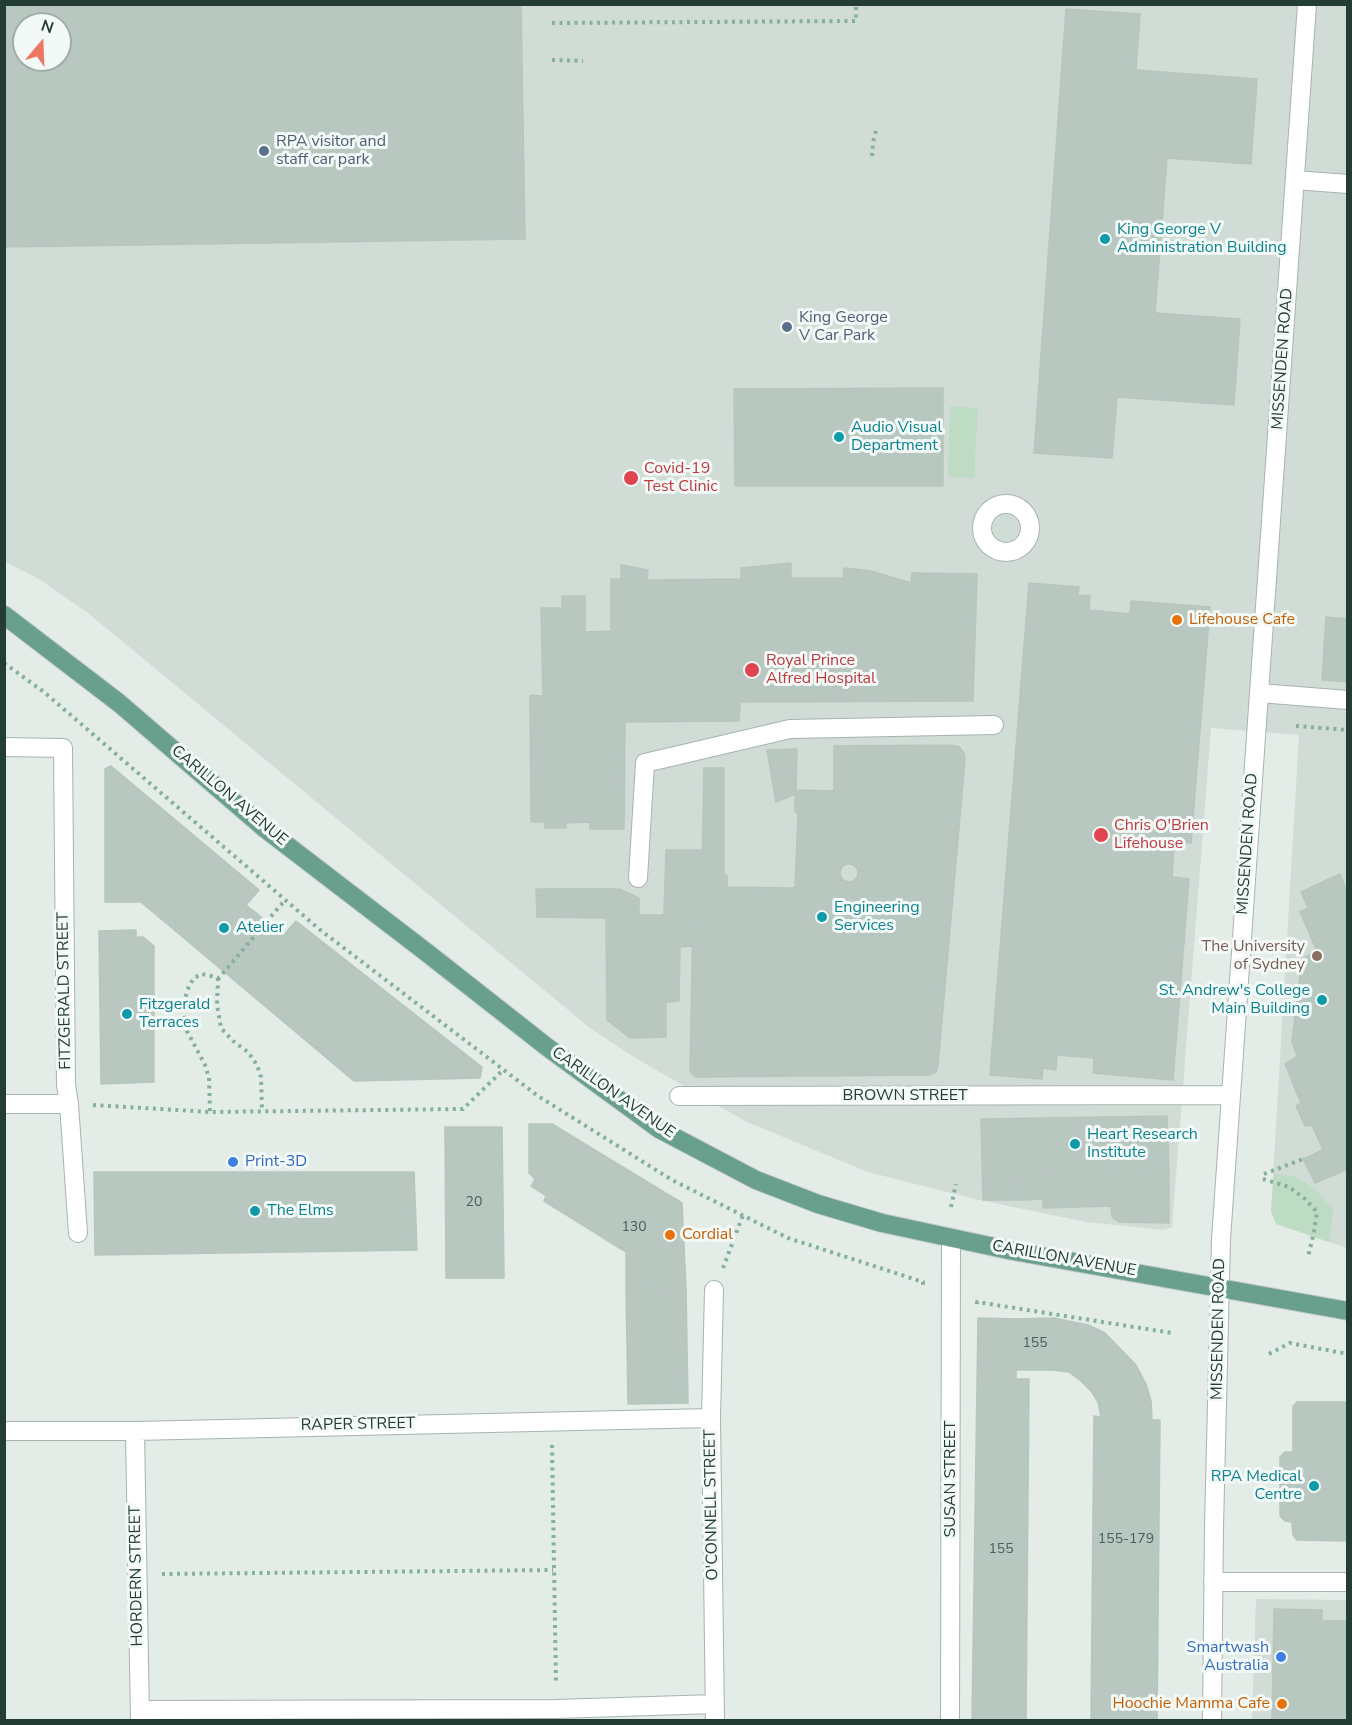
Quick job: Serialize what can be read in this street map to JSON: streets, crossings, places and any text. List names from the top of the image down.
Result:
{
  "streets": {
    "main road": ["CARILLON AVENUE"],
    "street": [
      "MISSENDEN ROAD",
      "FITZGERALD STREET",
      "BROWN STREET",
      "RAPER STREET",
      "SUSAN STREET",
      "O'CONNELL STREET",
      "HORDERN STREET"
    ]
  },
  "crossings": [
    ["MISSENDEN ROAD", "CARILLON AVENUE"],
    ["MISSENDEN ROAD", "BROWN STREET"],
    ["CARILLON AVENUE", "SUSAN STREET"],
    ["RAPER STREET", "O'CONNELL STREET"],
    ["RAPER STREET", "HORDERN STREET"]
  ],
  "places": [
    "RPA visitor and staff car park",
    "King George V Administration Building",
    "King George V Car Park",
    "Audio Visual Department",
    "Covid-19 Test Clinic",
    "Lifehouse Cafe",
    "Royal Prince Alfred Hospital",
    "Chris O'Brien Lifehouse",
    "Engineering Services",
    "Atelier",
    "The University of Sydney",
    "St. Andrew's College Main Building",
    "Fitzgerald Terraces",
    "Heart Research Institute",
    "Print-3D",
    "The Elms",
    "Cordial",
    "RPA Medical Centre",
    "Smartwash Australia",
    "Hoochie Mamma Cafe"
  ],
  "house_numbers": [
    "20",
    "130",
    "155",
    "155-179",
    "155"
  ],
  "north": "top"
}
